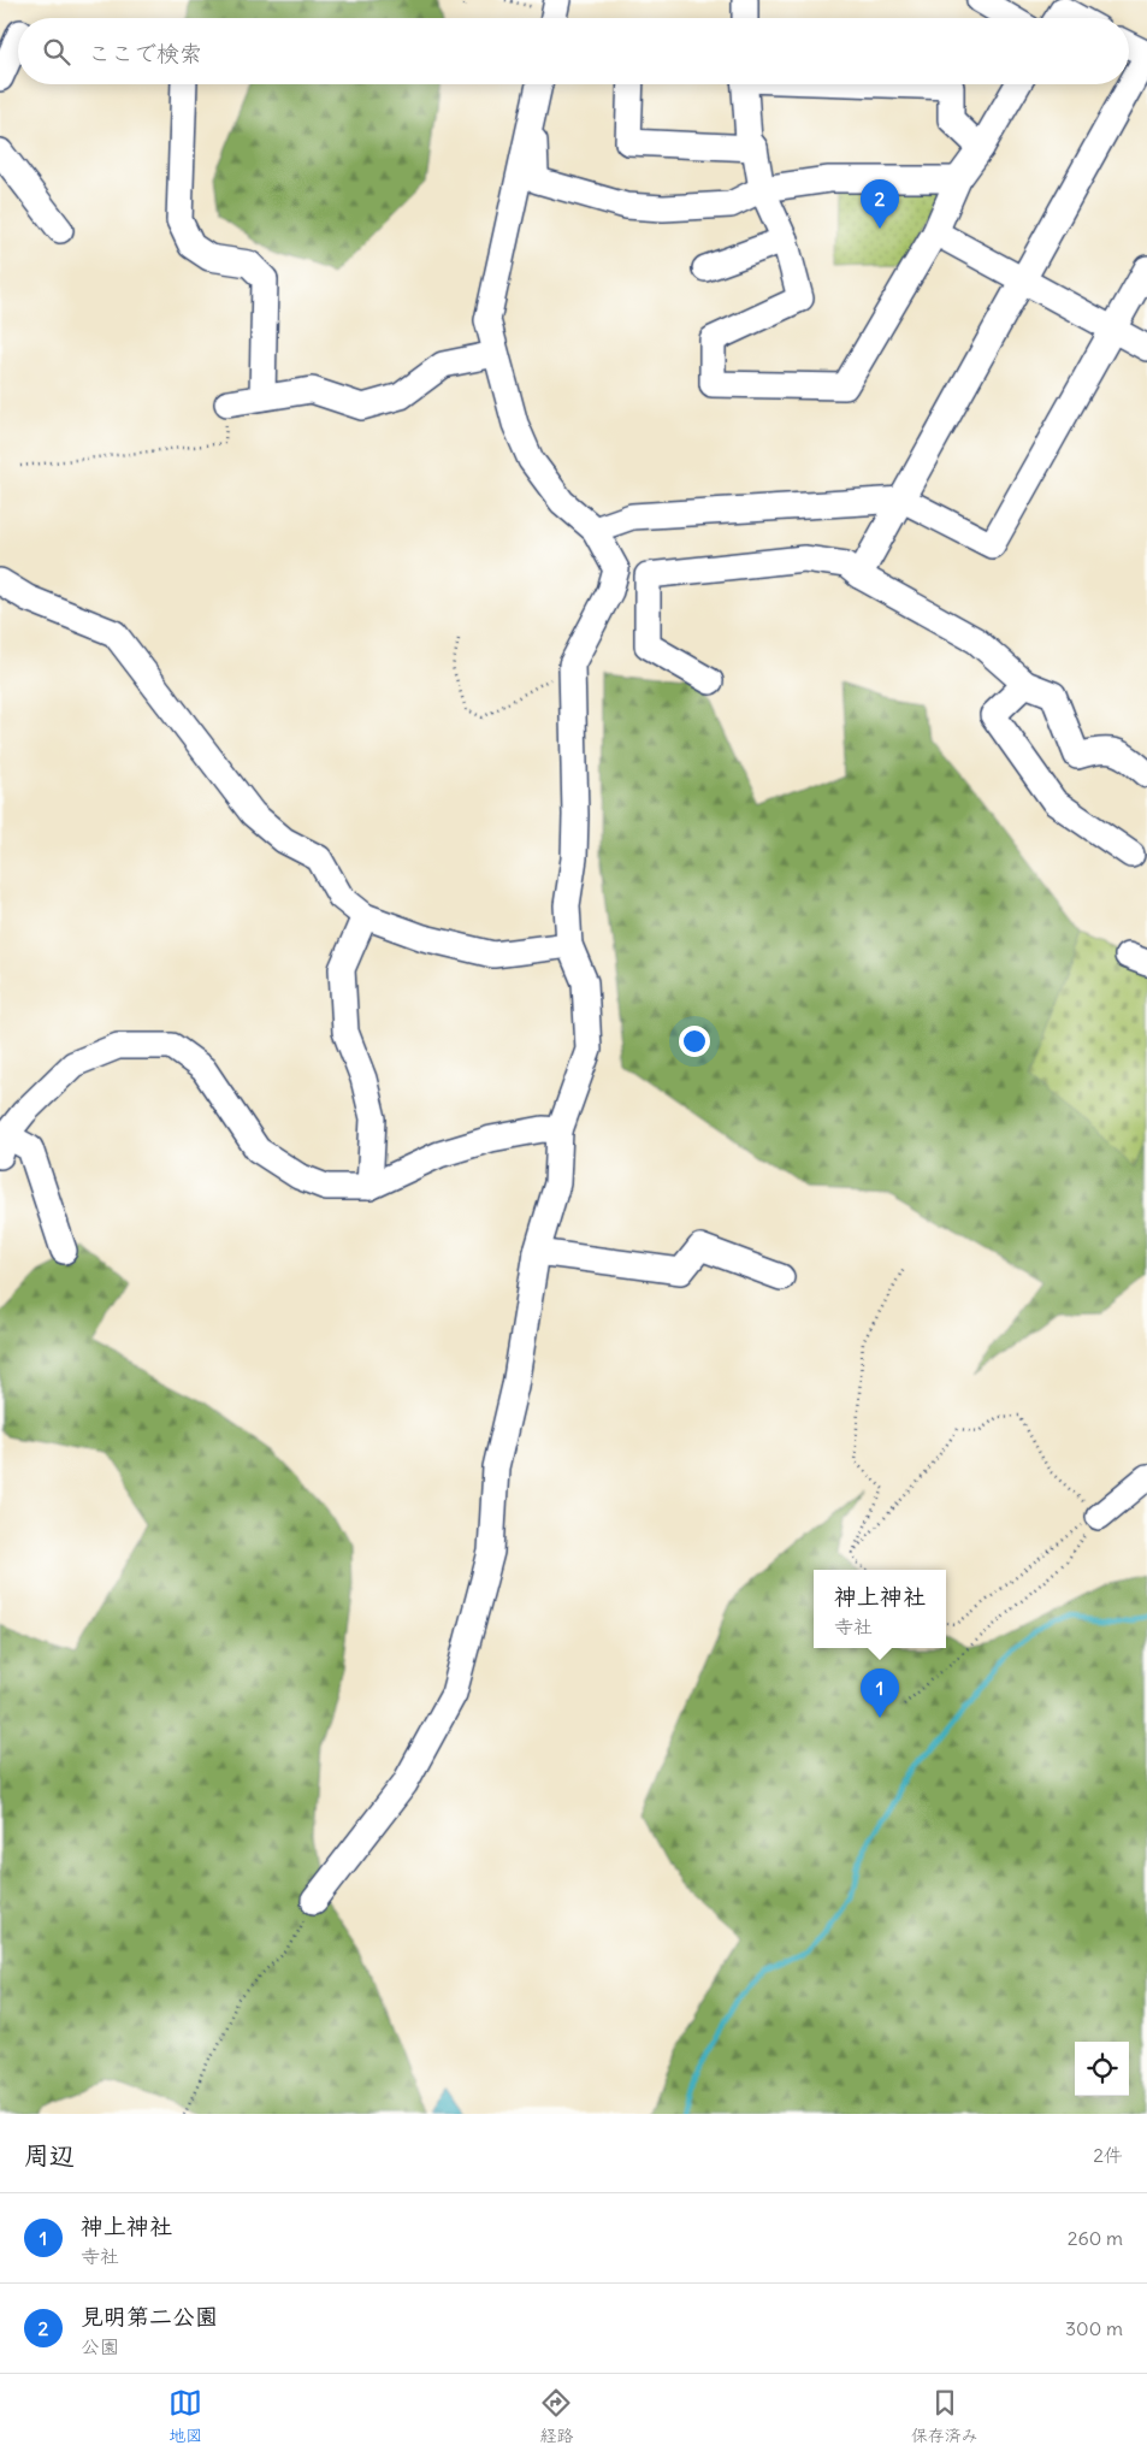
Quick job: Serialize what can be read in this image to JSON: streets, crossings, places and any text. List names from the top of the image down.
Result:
{
  "page": {
    "search": "ここで検索",
    "pins": ["2", "1"],
    "popup": ["神上神社", "寺社"],
    "heading": ["周辺", "2件"],
    "list": [
      {
        "mark": "1",
        "name": "神上神社",
        "note": "寺社",
        "value": "260 m"
      },
      {
        "mark": "2",
        "name": "見明第二公園",
        "note": "公園",
        "value": "300 m"
      }
    ],
    "nav": ["地図", "経路", "保存済み"]
  }
}
